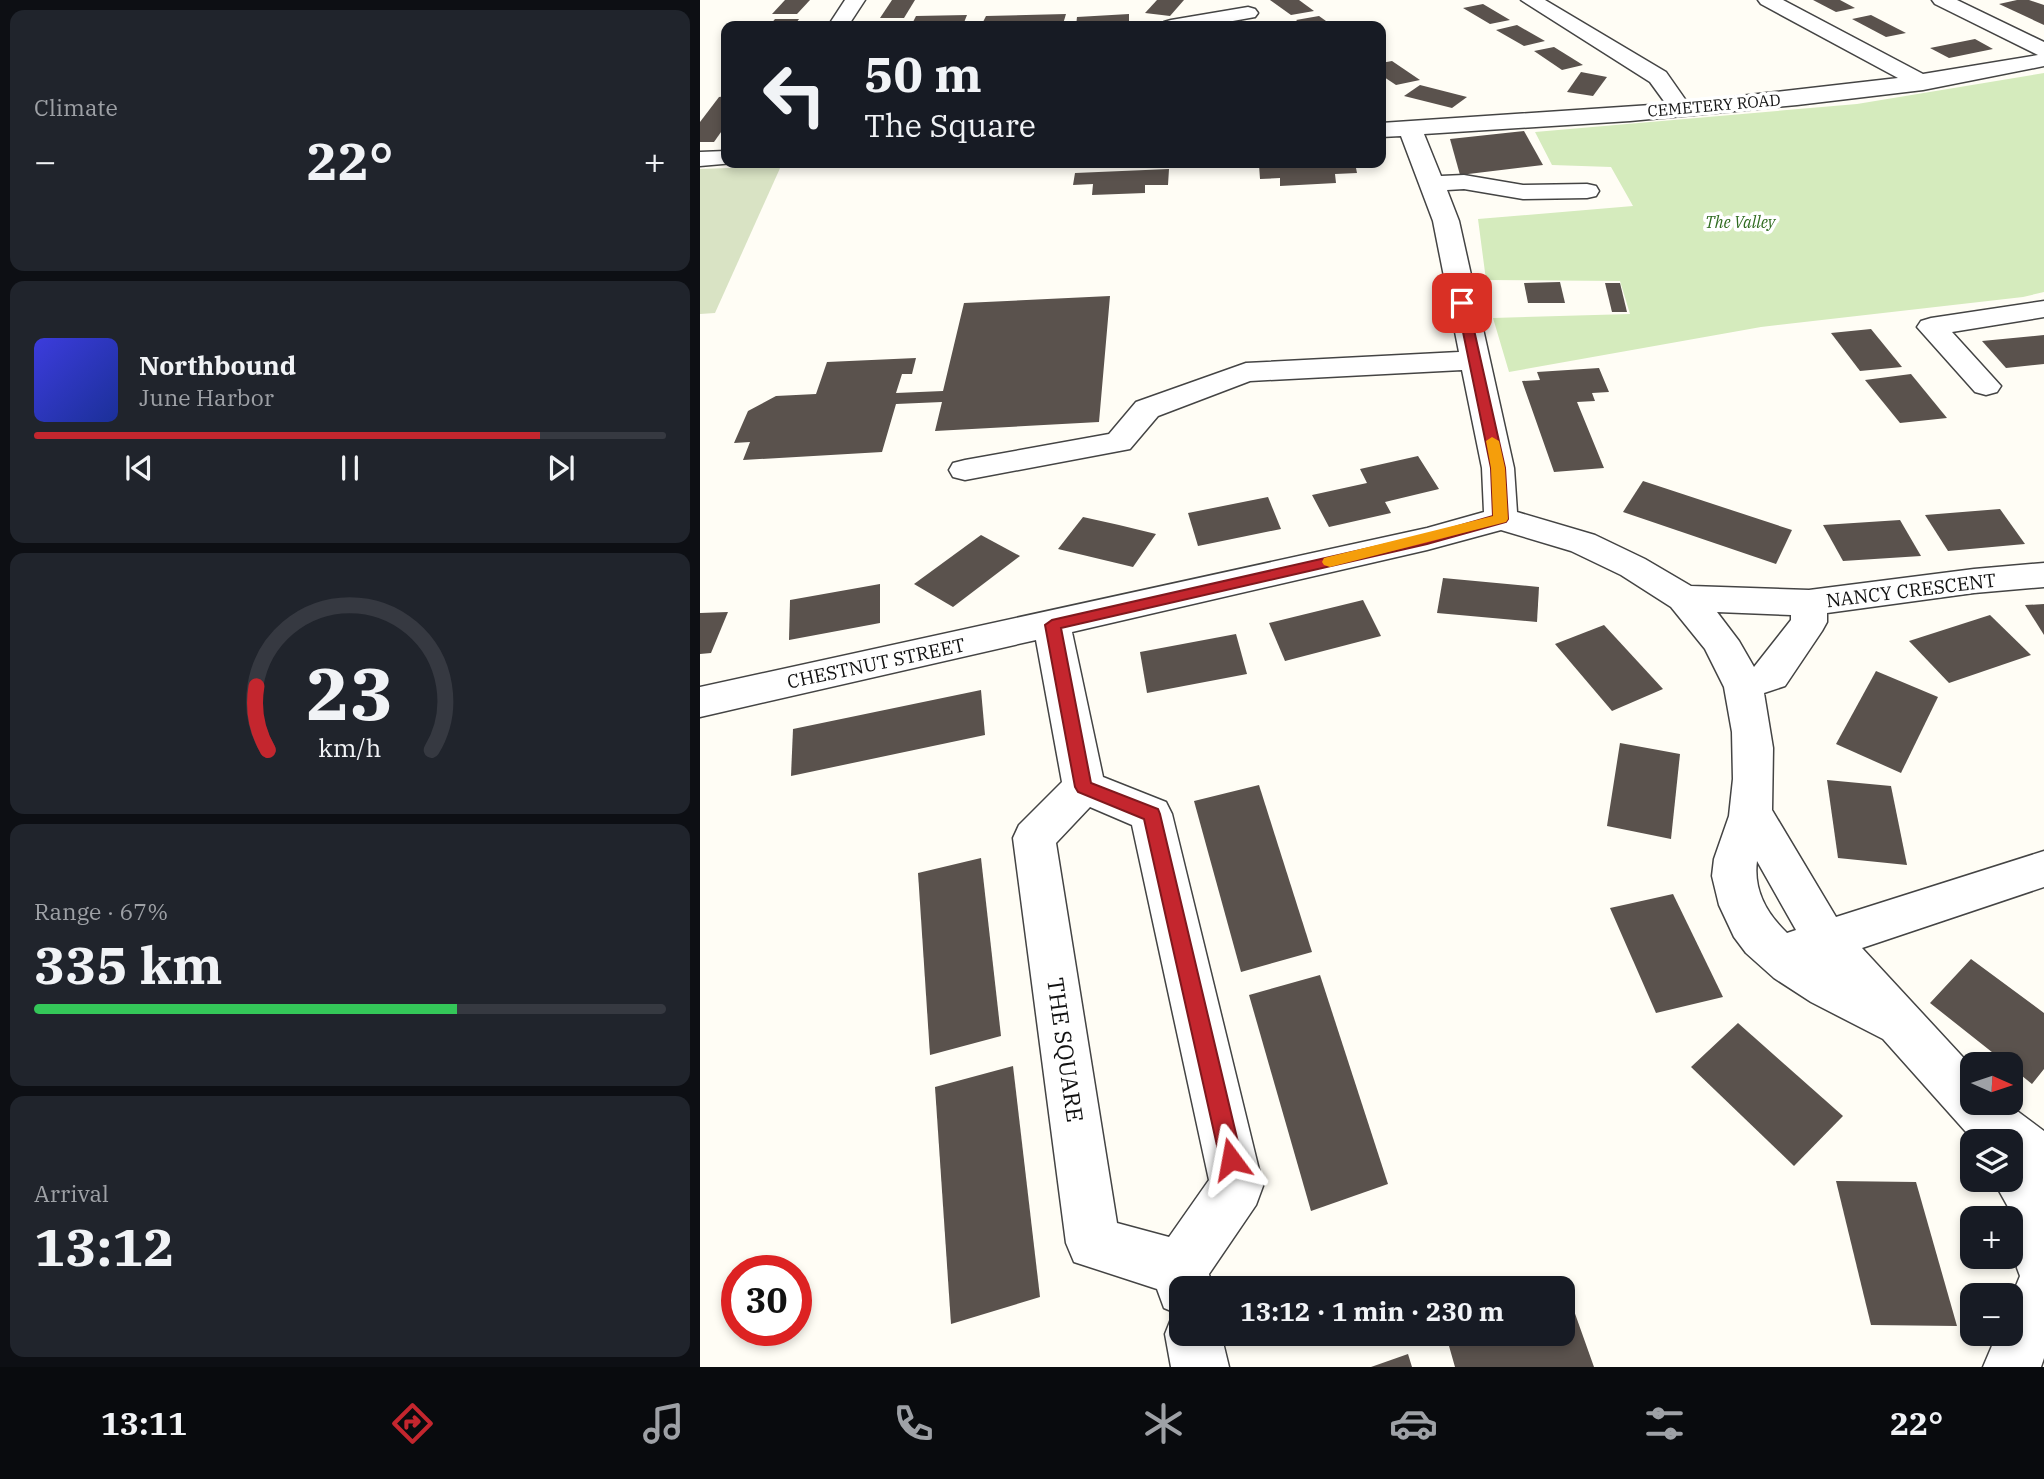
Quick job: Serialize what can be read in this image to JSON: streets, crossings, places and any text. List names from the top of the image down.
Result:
{
  "streets": {
    "street": [
      "CEMETERY ROAD",
      "NANCY CRESCENT",
      "CHESTNUT STREET",
      "THE SQUARE"
    ]
  },
  "parks": ["The Valley"],
  "north": "right",
  "page": {
    "tile": [
      "Climate",
      ["Range · 67%", "335 km"],
      ["Arrival", "13:12"]
    ],
    "turn": ["50 m", "The Square"],
    "heat": ["−", "22°", "+"],
    "song": ["Northbound", "June Harbor"],
    "map_buttons": ["+", "−"],
    "limit": "30",
    "trip": "13:12 · 1 min · 230 m",
    "tabs": ["13:11", "22°"],
    "gauge": ["23", "km/h"]
  }
}
